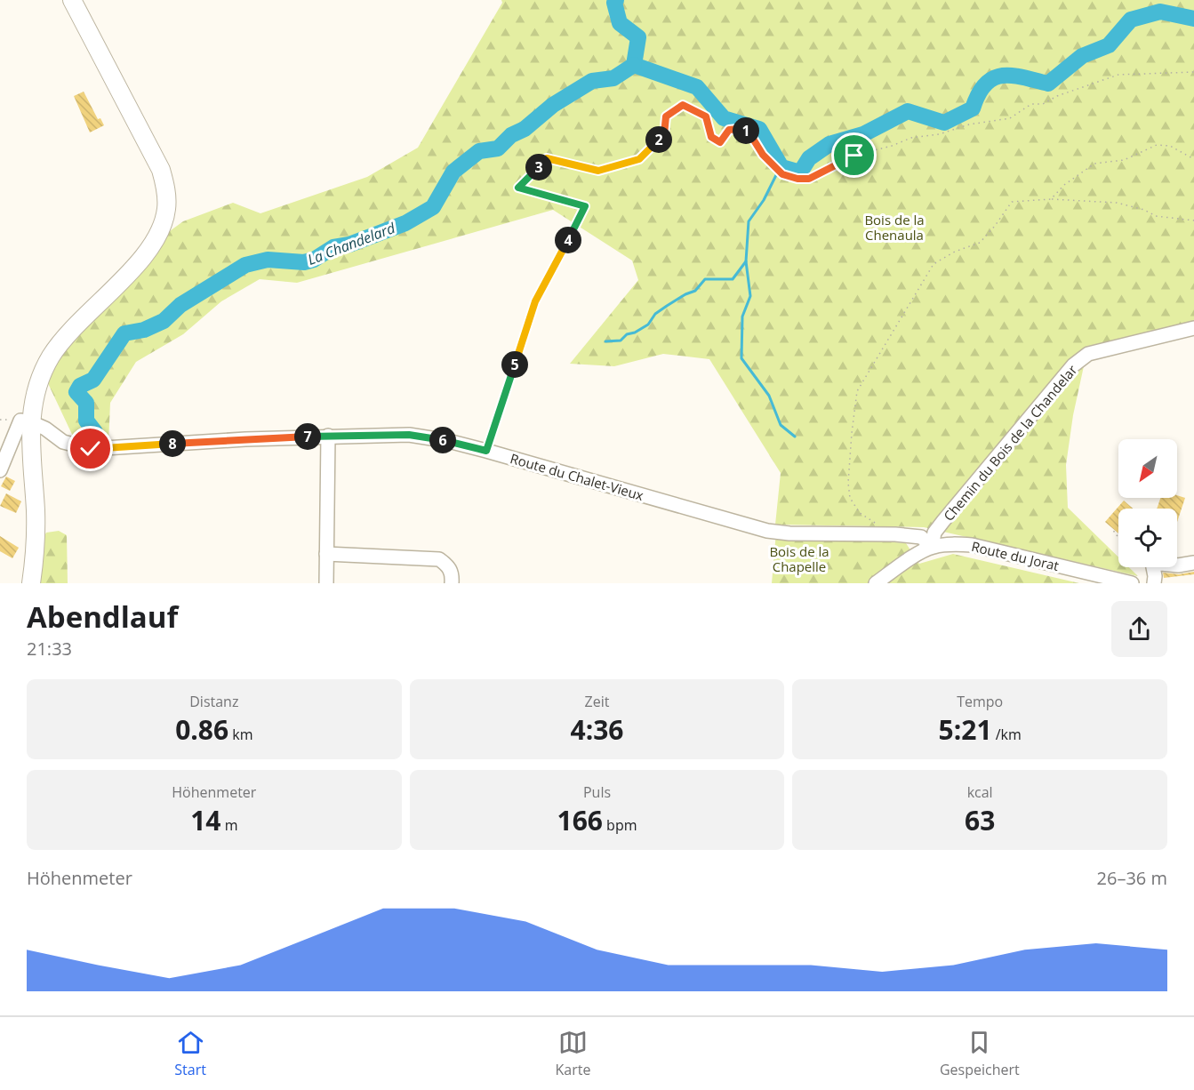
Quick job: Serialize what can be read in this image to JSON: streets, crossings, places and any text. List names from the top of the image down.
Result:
{
  "streets": {
    "street": ["Chemin du Bois de la Chandelar", "Route du Chalet-Vieux", "Route du Jorat"]
  },
  "crossings": [
    ["Chemin du Bois de la Chandelar", "Route du Chalet-Vieux"],
    ["Chemin du Bois de la Chandelar", "Route du Jorat"],
    ["Route du Chalet-Vieux", "Route du Jorat"]
  ],
  "water": ["La Chandelard"],
  "parks": ["Bois de la Chenaula", "Bois de la Chapelle"],
  "north": "bottom left",
  "page": {
    "pins": [
      "1",
      "2",
      "3",
      "4",
      "5",
      "7",
      "6",
      "8"
    ],
    "heading": ["Abendlauf", "21:33"],
    "stats": [
      ["Distanz", "0.86 km"],
      ["Zeit", "4:36"],
      ["Tempo", "5:21 /km"],
      ["Höhenmeter", "14 m"],
      ["Puls", "166 bpm"],
      ["kcal", "63"]
    ],
    "chart": ["Höhenmeter", "26–36 m"],
    "tabs": ["Start", "Karte", "Gespeichert"]
  }
}
